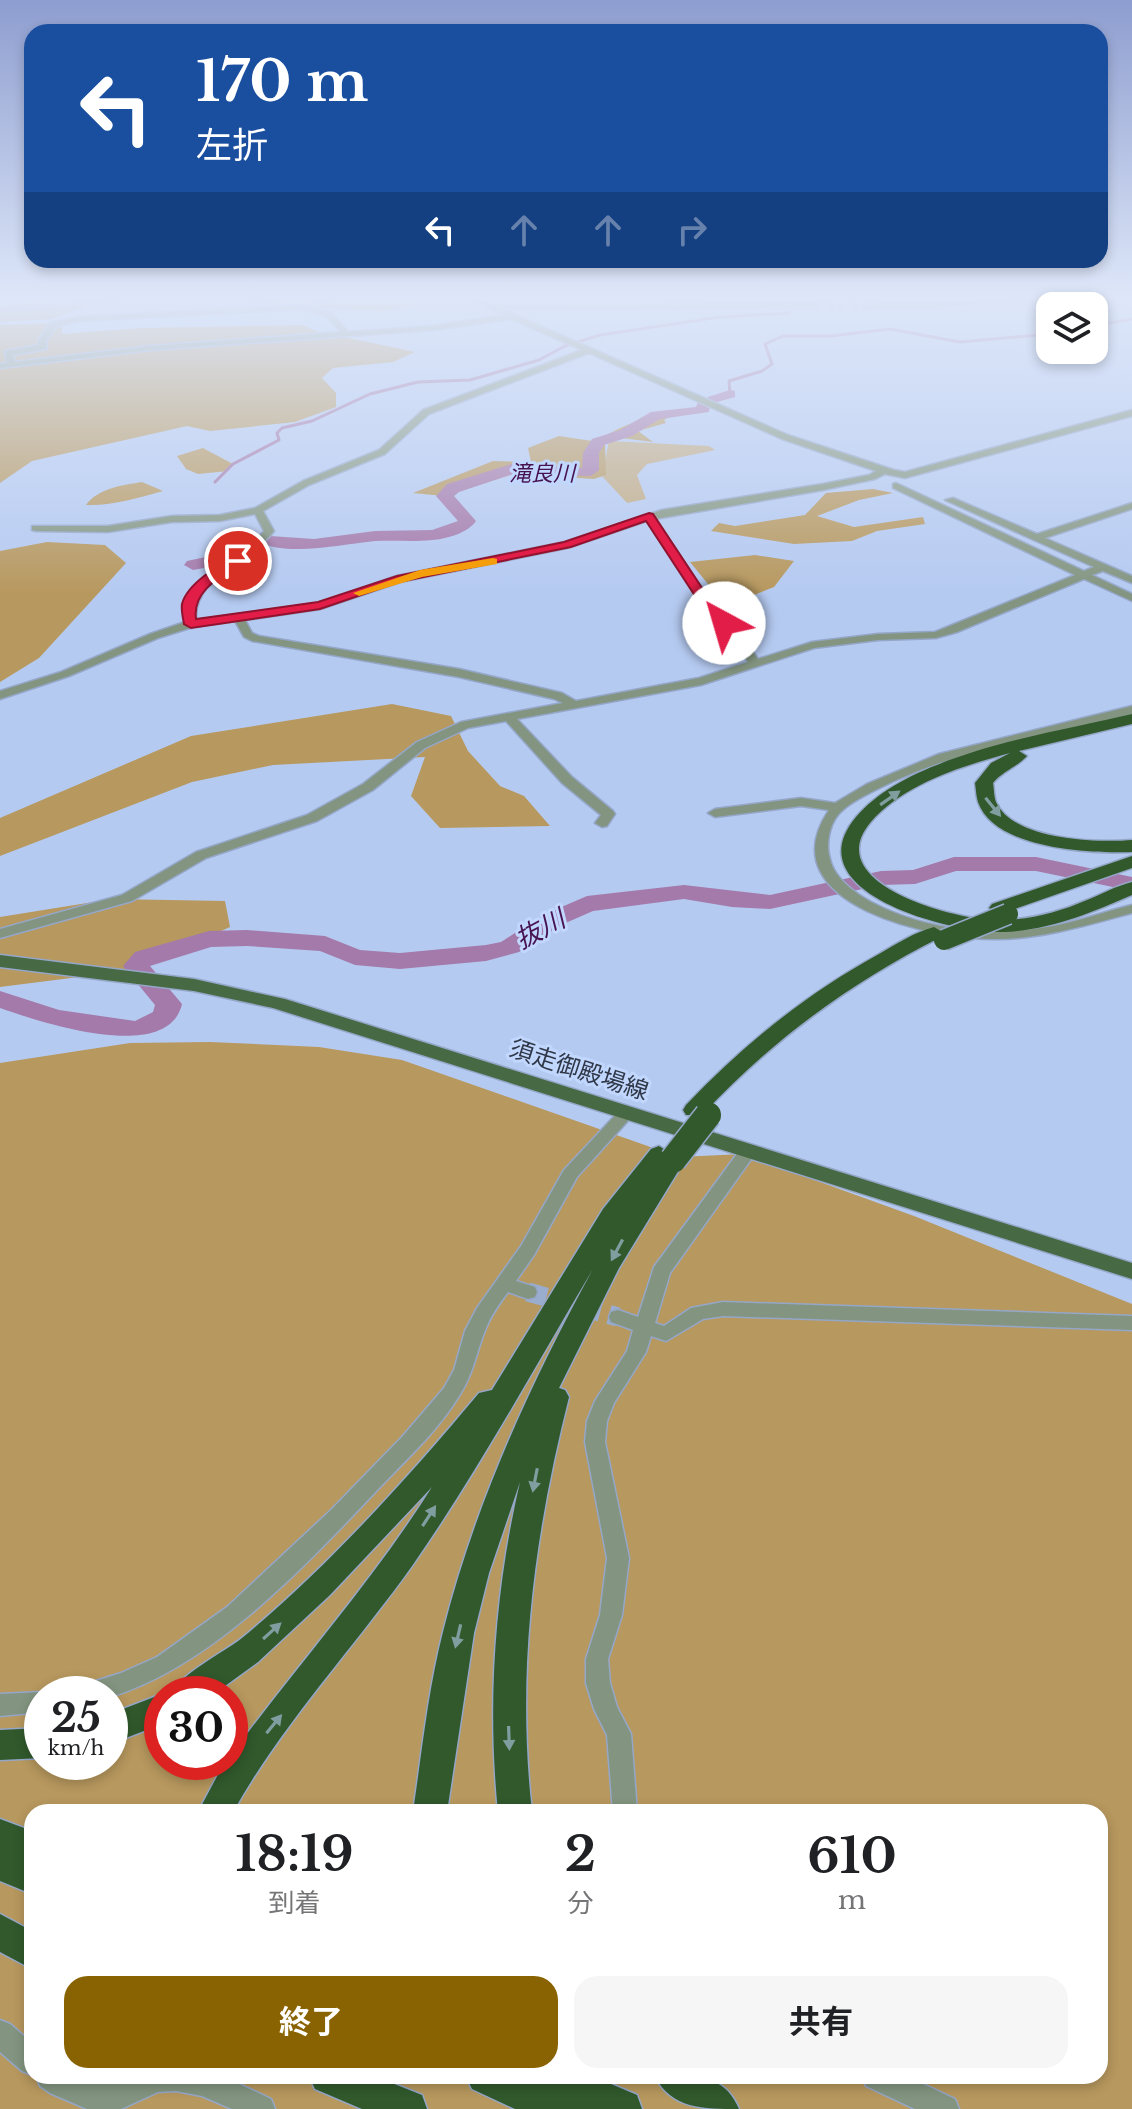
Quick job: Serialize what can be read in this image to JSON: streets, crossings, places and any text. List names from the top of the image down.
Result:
{
  "streets": {
    "main road": ["須走御殿場線"]
  },
  "water": ["滝良川", "抜川"],
  "page": {
    "turn": ["170 m", "左折"],
    "speed": "25 km/h",
    "limit": "30",
    "eta": [
      "18:19",
      "到着",
      "2",
      "分",
      "610",
      "m"
    ],
    "buttons": ["終了", "共有"]
  }
}
